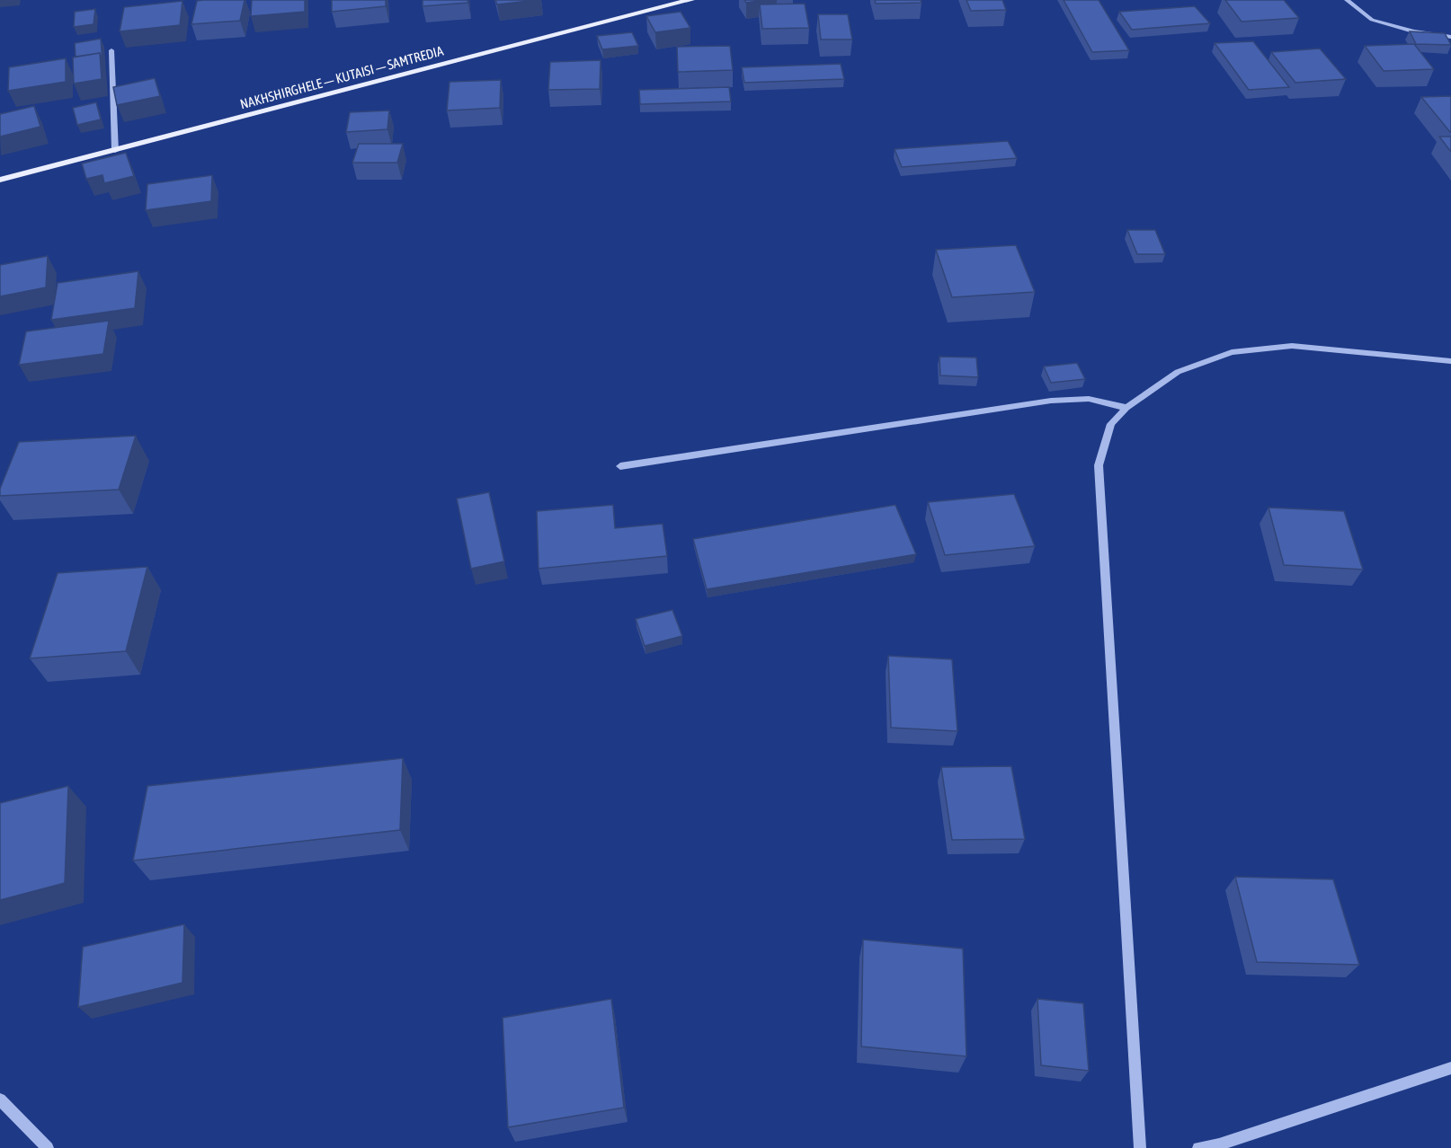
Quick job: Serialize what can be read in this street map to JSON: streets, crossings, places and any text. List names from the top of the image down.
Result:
{
  "streets": {
    "main road": ["NAKHSHIRGHELE — KUTAISI — SAMTREDIA"]
  }
}
